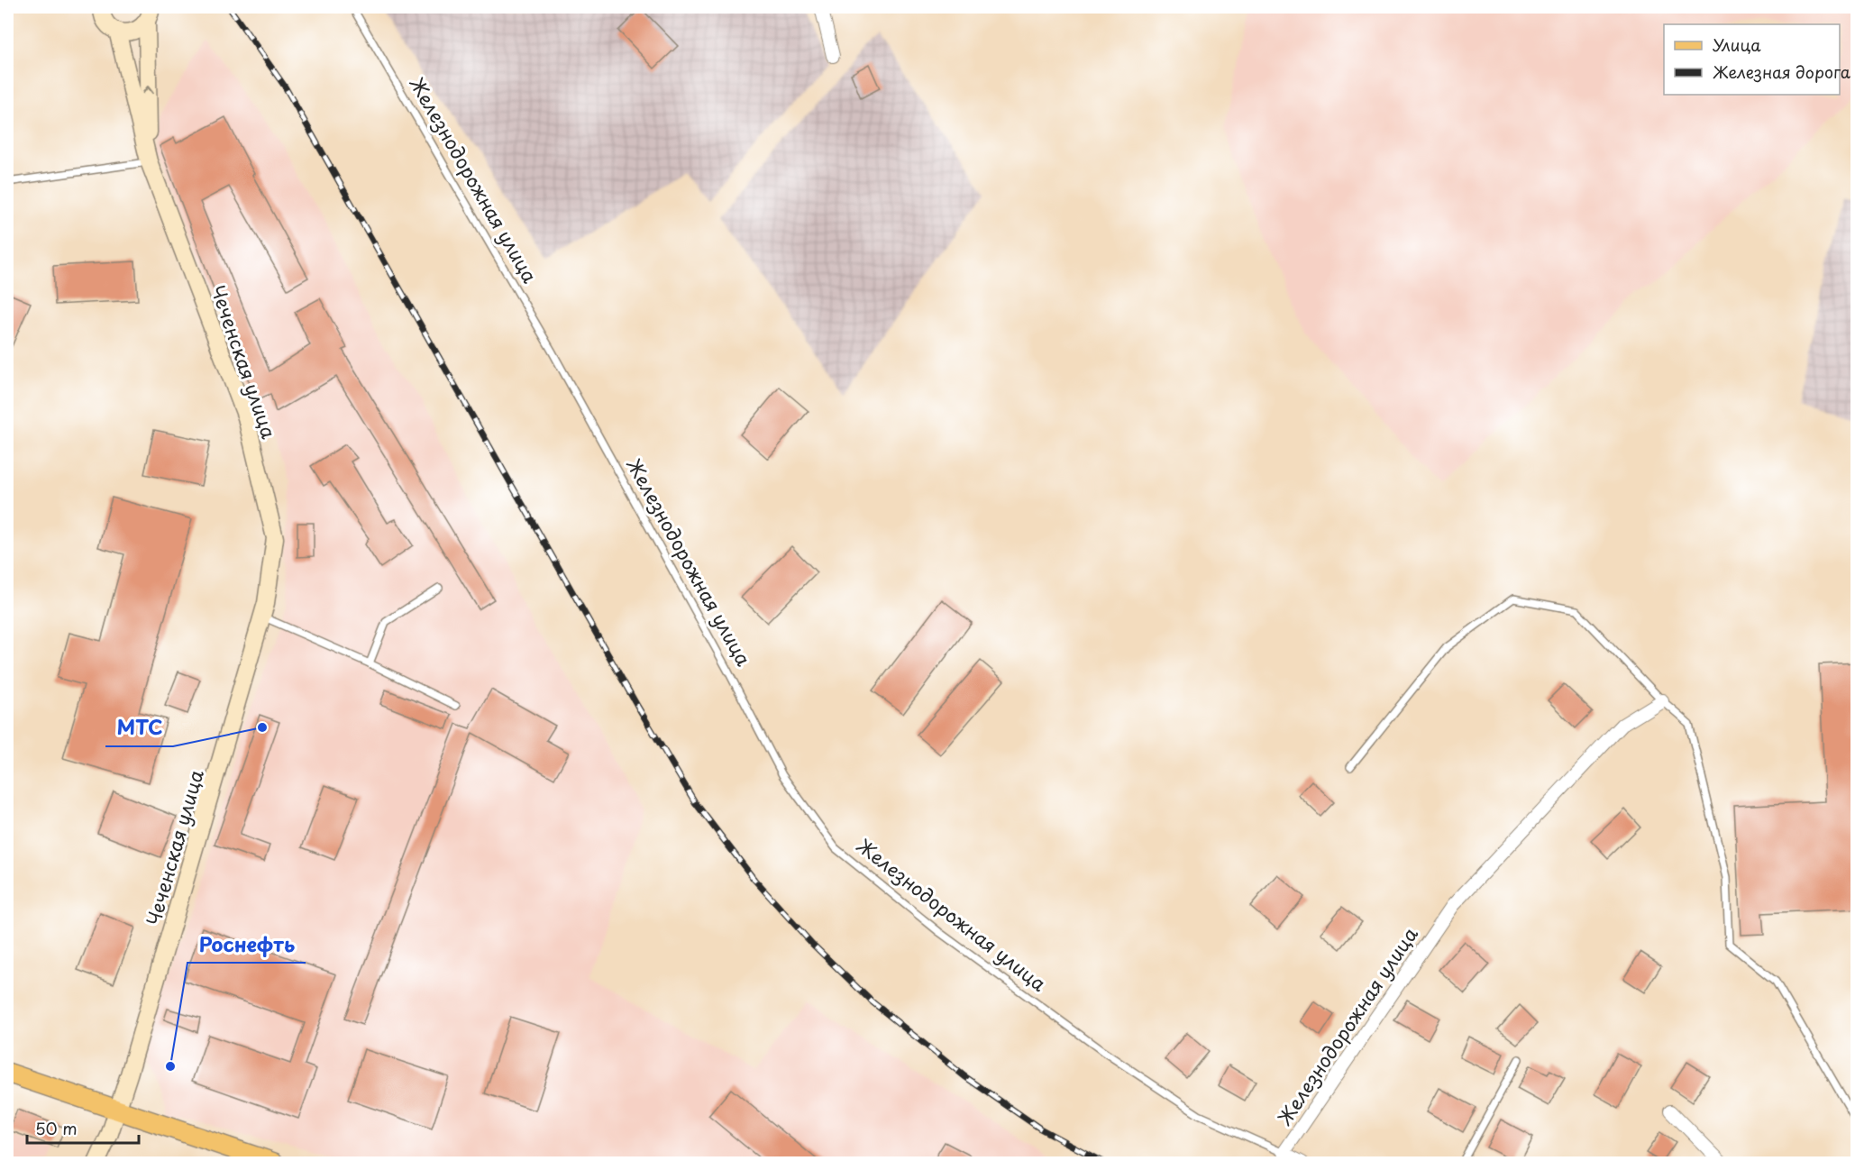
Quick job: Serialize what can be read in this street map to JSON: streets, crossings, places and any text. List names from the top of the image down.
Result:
{
  "streets": {
    "main road": ["Чеченская улица"],
    "street": ["Железнодорожная улица"]
  },
  "places": ["МТС", "Роснефть"],
  "legend": ["Улица", "Железная дорога"],
  "scale_bar": "50 m"
}
